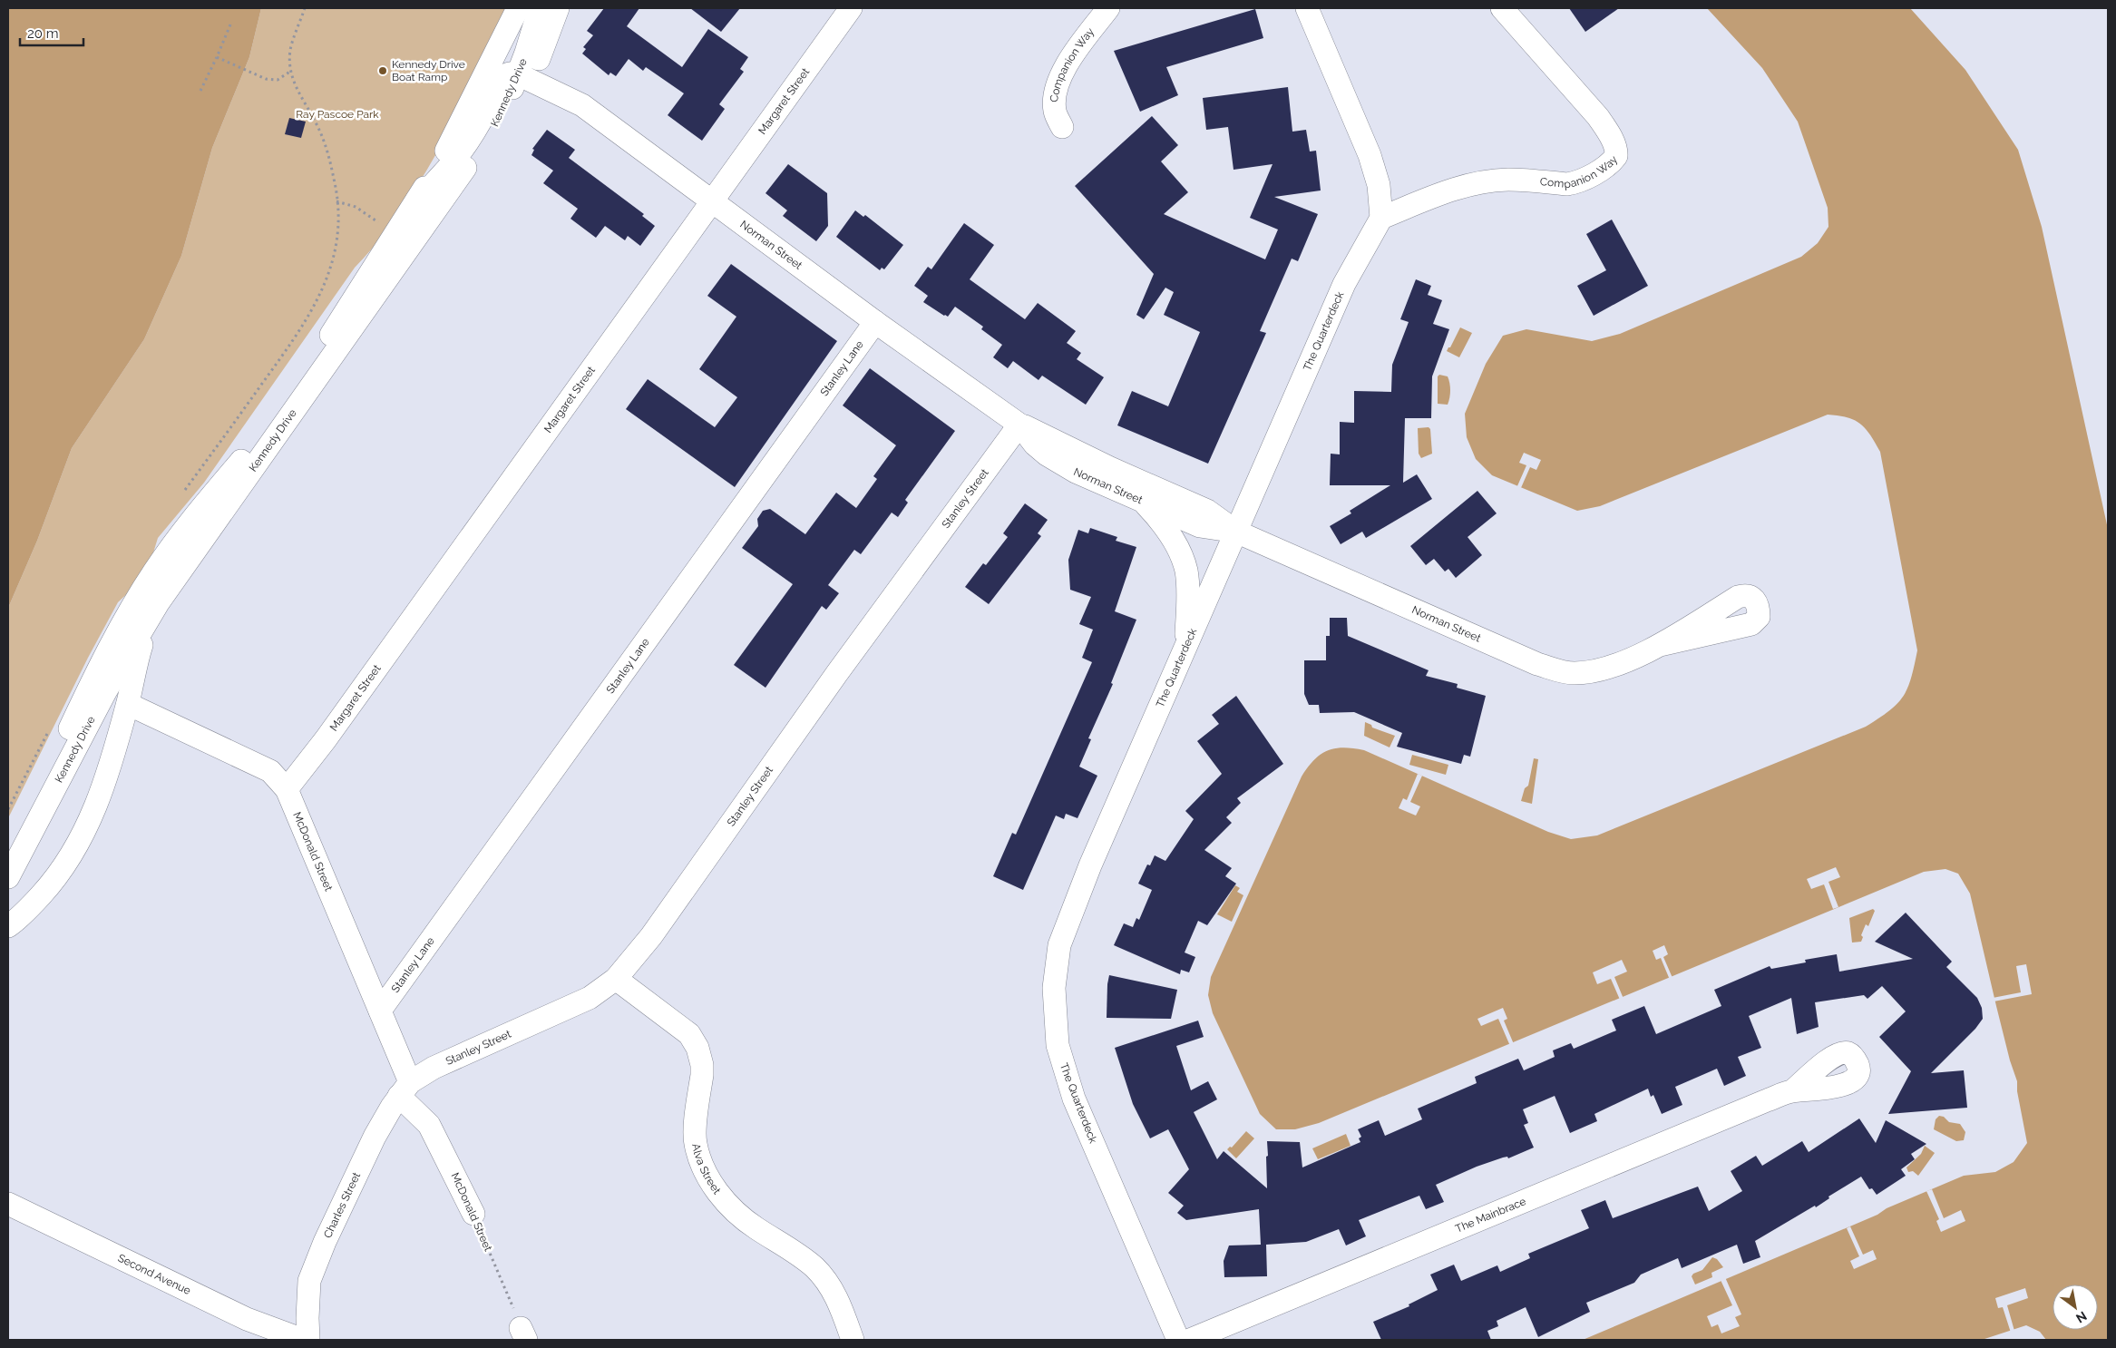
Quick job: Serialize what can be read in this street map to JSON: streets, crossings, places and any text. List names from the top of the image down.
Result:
{
  "streets": {
    "street": [
      "Companion Way",
      "Kennedy Drive",
      "Margaret Street",
      "Norman Street",
      "The Quarterdeck",
      "Stanley Lane",
      "Stanley Street",
      "McDonald Street",
      "Alva Street",
      "Charles Street",
      "The Mainbrace",
      "Second Avenue"
    ]
  },
  "crossings": [
    ["Companion Way", "The Quarterdeck"],
    ["Kennedy Drive", "Norman Street"],
    ["Margaret Street", "Norman Street"],
    ["Margaret Street", "McDonald Street"],
    ["Norman Street", "The Quarterdeck"],
    ["Norman Street", "Stanley Lane"],
    ["Norman Street", "Stanley Street"],
    ["Stanley Lane", "McDonald Street"],
    ["Stanley Street", "McDonald Street"],
    ["Stanley Street", "Alva Street"],
    ["Stanley Street", "Charles Street"],
    ["McDonald Street", "Charles Street"]
  ],
  "parks": ["Ray Pascoe Park"],
  "places": ["Kennedy Drive Boat Ramp"],
  "scale_bar": "20 m",
  "north": "bottom right"
}
